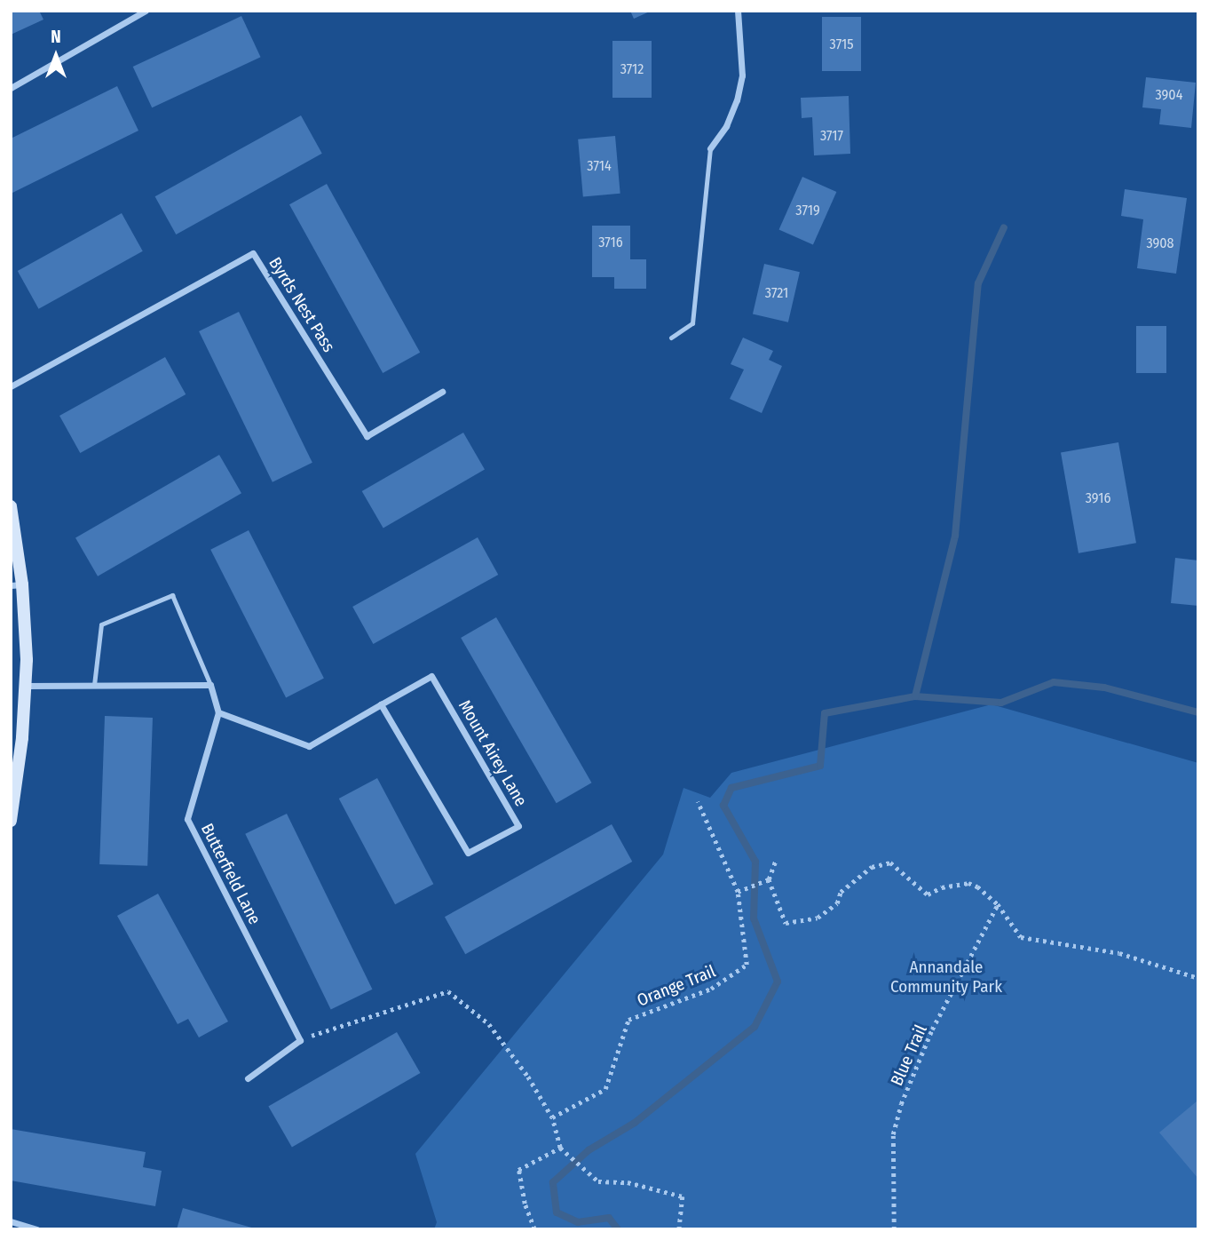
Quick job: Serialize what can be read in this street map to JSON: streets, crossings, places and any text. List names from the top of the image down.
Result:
{
  "streets": {
    "street": ["Byrds Nest Pass", "Mount Airey Lane", "Butterfield Lane"],
    "path": ["Orange Trail", "Blue Trail"]
  },
  "crossings": [
    ["Mount Airey Lane", "Butterfield Lane"]
  ],
  "parks": ["Annandale Community Park"],
  "house_numbers": [
    "3715",
    "3712",
    "3904",
    "3717",
    "3714",
    "3719",
    "3716",
    "3908",
    "3721",
    "3916"
  ],
  "north": "top"
}
